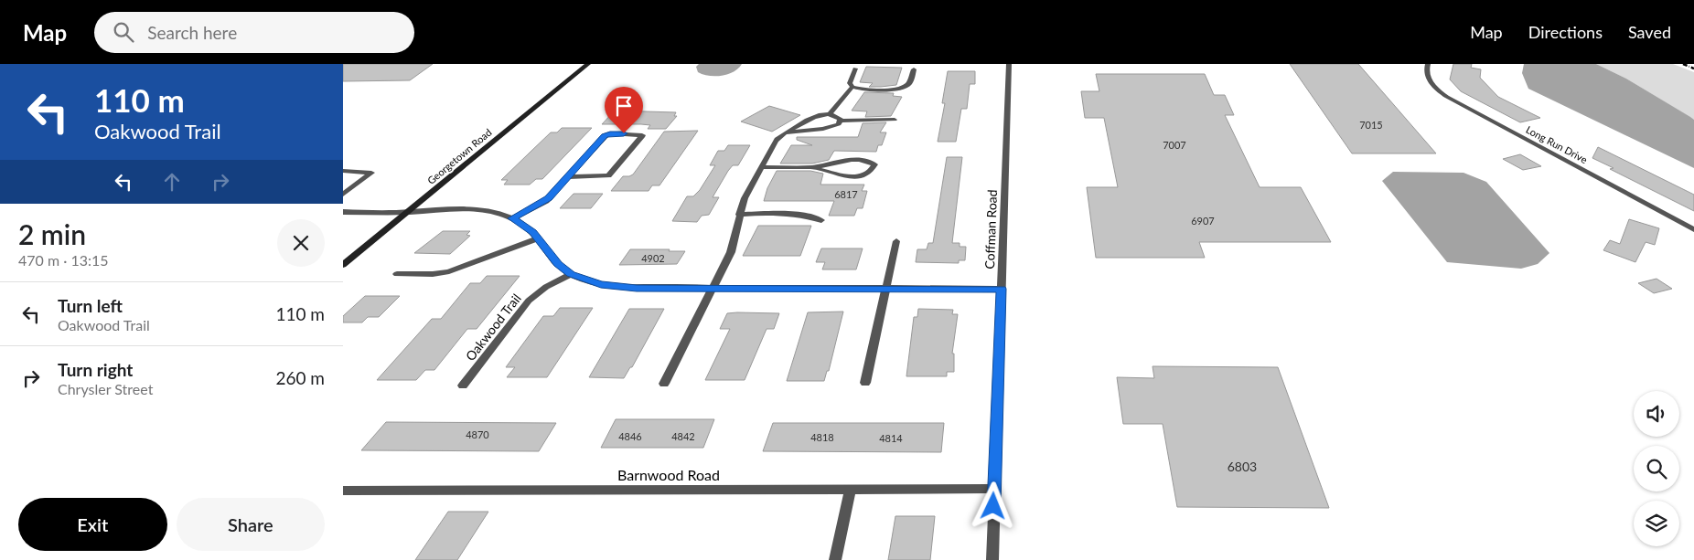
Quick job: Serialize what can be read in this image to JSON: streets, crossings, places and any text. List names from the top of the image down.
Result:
{
  "streets": {
    "main road": ["Georgetown Road"],
    "street": [
      "Long Run Drive",
      "Coffman Road",
      "Oakwood Trail",
      "Barnwood Road"
    ]
  },
  "crossings": [
    ["Coffman Road", "Barnwood Road"]
  ],
  "house_numbers": [
    "7015",
    "7007",
    "6817",
    "6907",
    "4902",
    "4870",
    "4846",
    "4842",
    "4818",
    "4814",
    "6803"
  ],
  "page": {
    "header": "Map",
    "search": "Search here",
    "nav": ["Map", "Directions", "Saved"],
    "turn": ["110 m", "Oakwood Trail"],
    "heading": ["2 min", "470 m · 13:15"],
    "list": [
      {
        "name": "Turn left",
        "note": "Oakwood Trail",
        "value": "110 m"
      },
      {
        "name": "Turn right",
        "note": "Chrysler Street",
        "value": "260 m"
      }
    ],
    "buttons": ["Exit", "Share"]
  }
}
